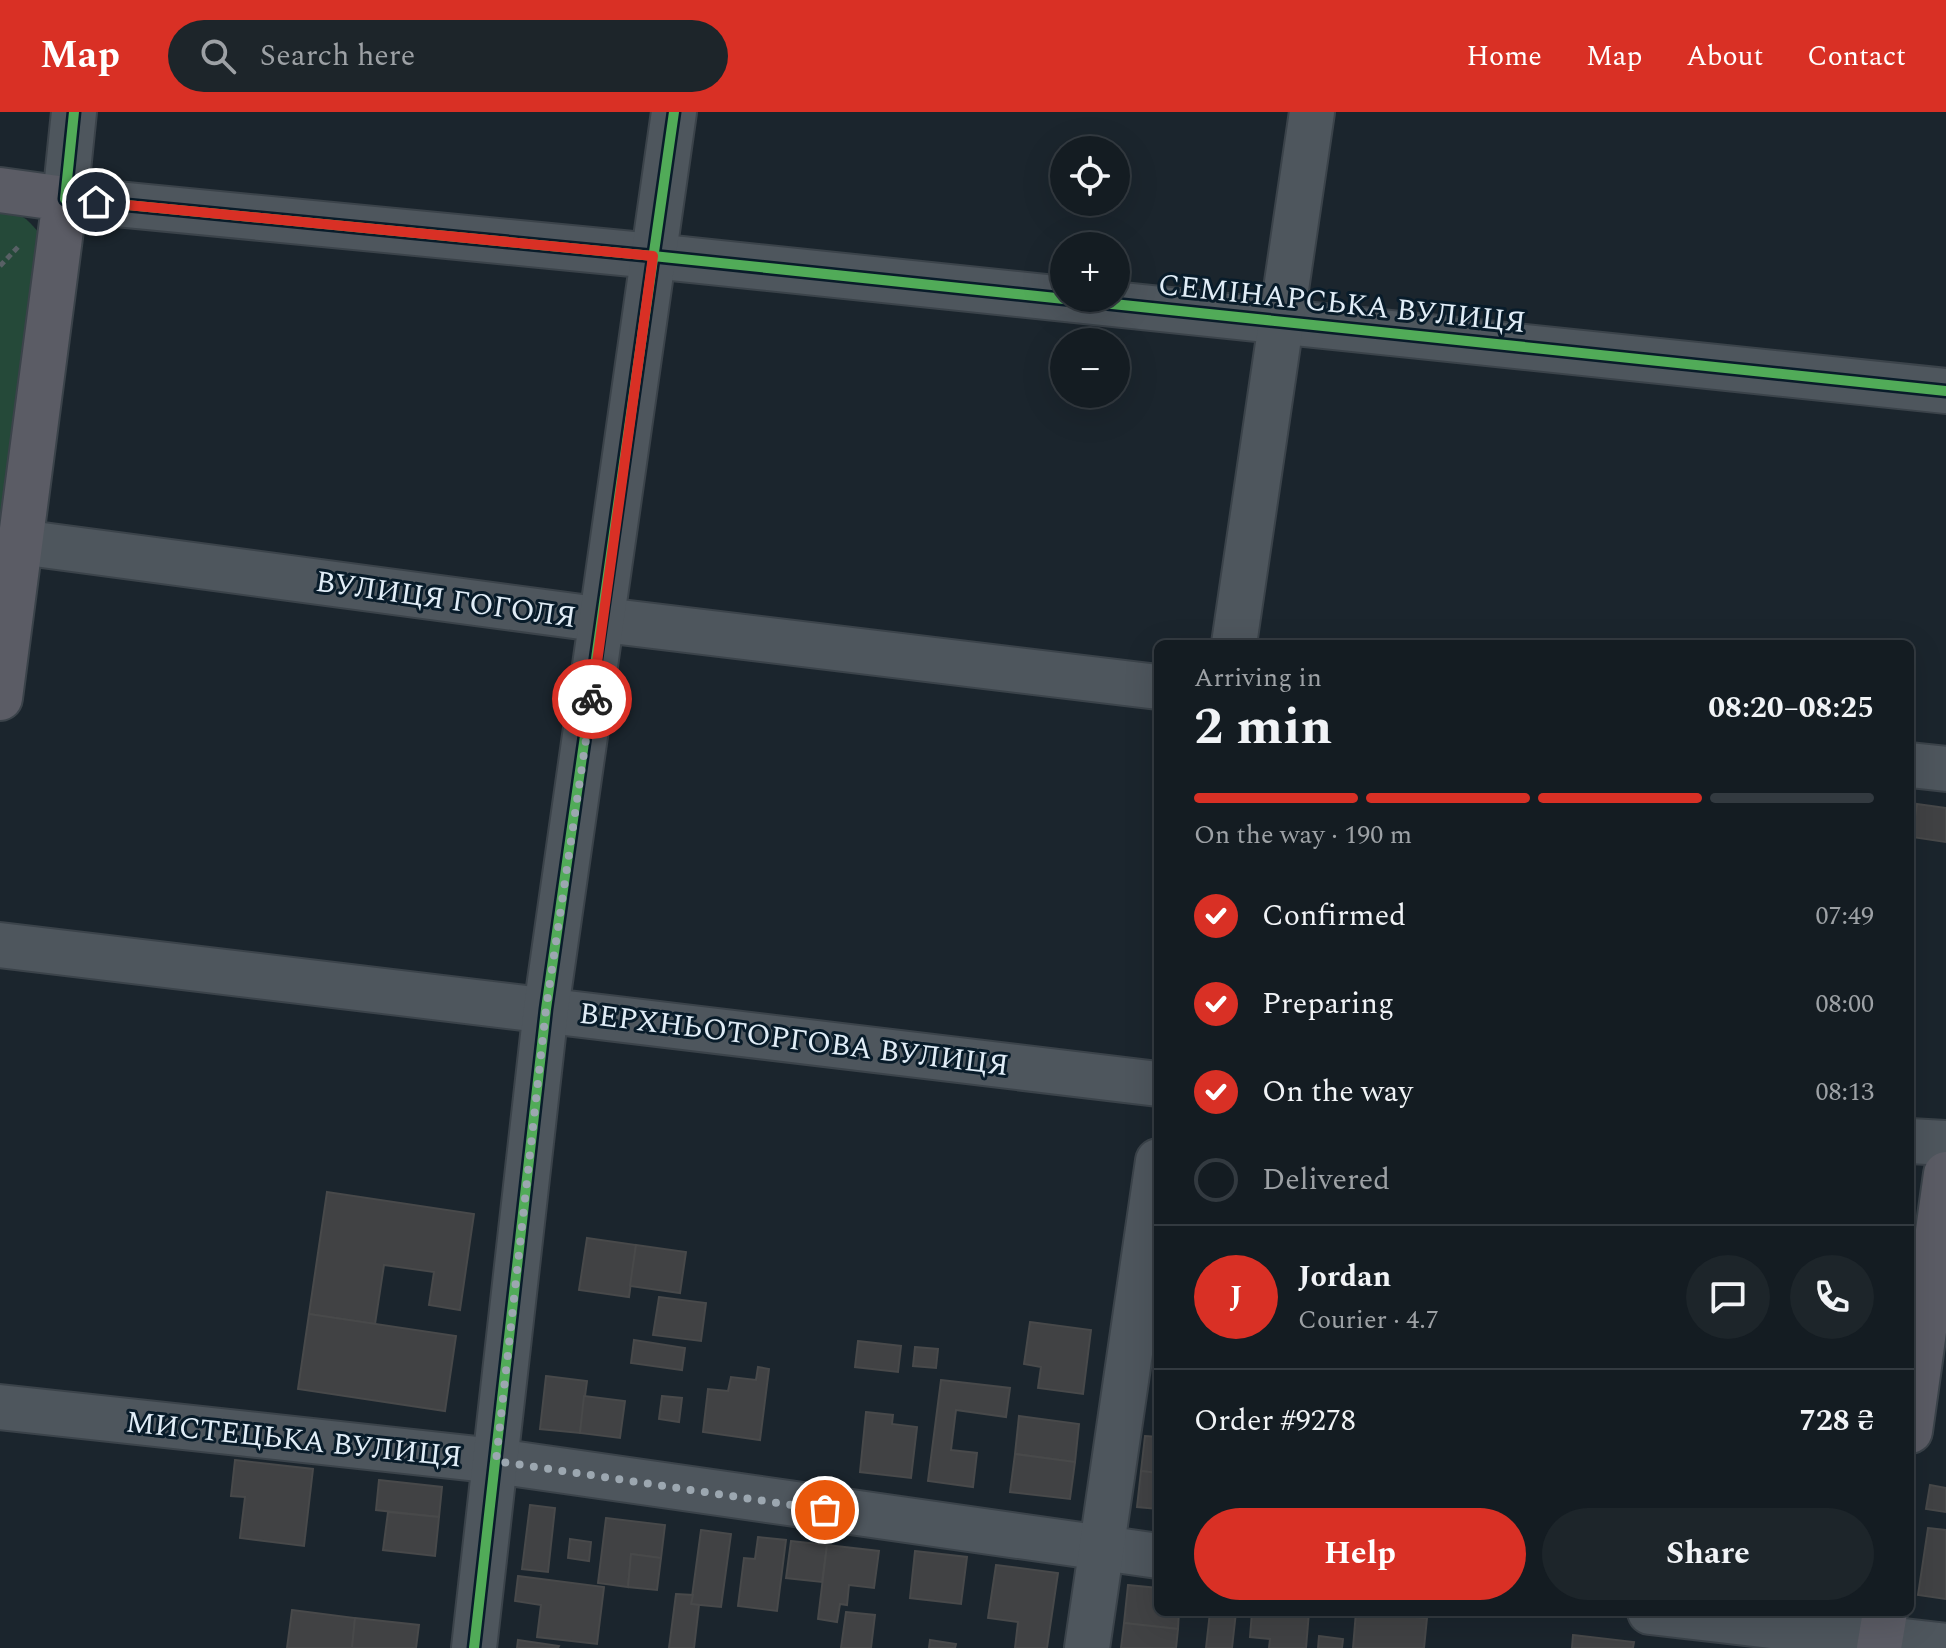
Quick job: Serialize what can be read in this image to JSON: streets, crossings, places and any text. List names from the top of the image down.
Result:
{
  "streets": {
    "main road": ["СЕМІНАРСЬКА ВУЛИЦЯ"],
    "street": ["ВУЛИЦЯ ГОГОЛЯ", "ВЕРХНЬОТОРГОВА ВУЛИЦЯ", "МИСТЕЦЬКА ВУЛИЦЯ"]
  },
  "page": {
    "header": "Map",
    "search": "Search here",
    "nav": [
      "Home",
      "Map",
      "About",
      "Contact"
    ],
    "map_buttons": ["+", "−"],
    "heading": ["2 min", "Arriving in", "08:20–08:25"],
    "panel": [
      "Jordan",
      "Courier · 4.7",
      "Order #9278",
      "728 ₴"
    ],
    "bar": "On the way · 190 m",
    "list": [
      ["Confirmed", "07:49"],
      ["Preparing", "08:00"],
      ["On the way", "08:13"],
      "Delivered"
    ],
    "round": "J",
    "buttons": ["Help", "Share"]
  }
}
